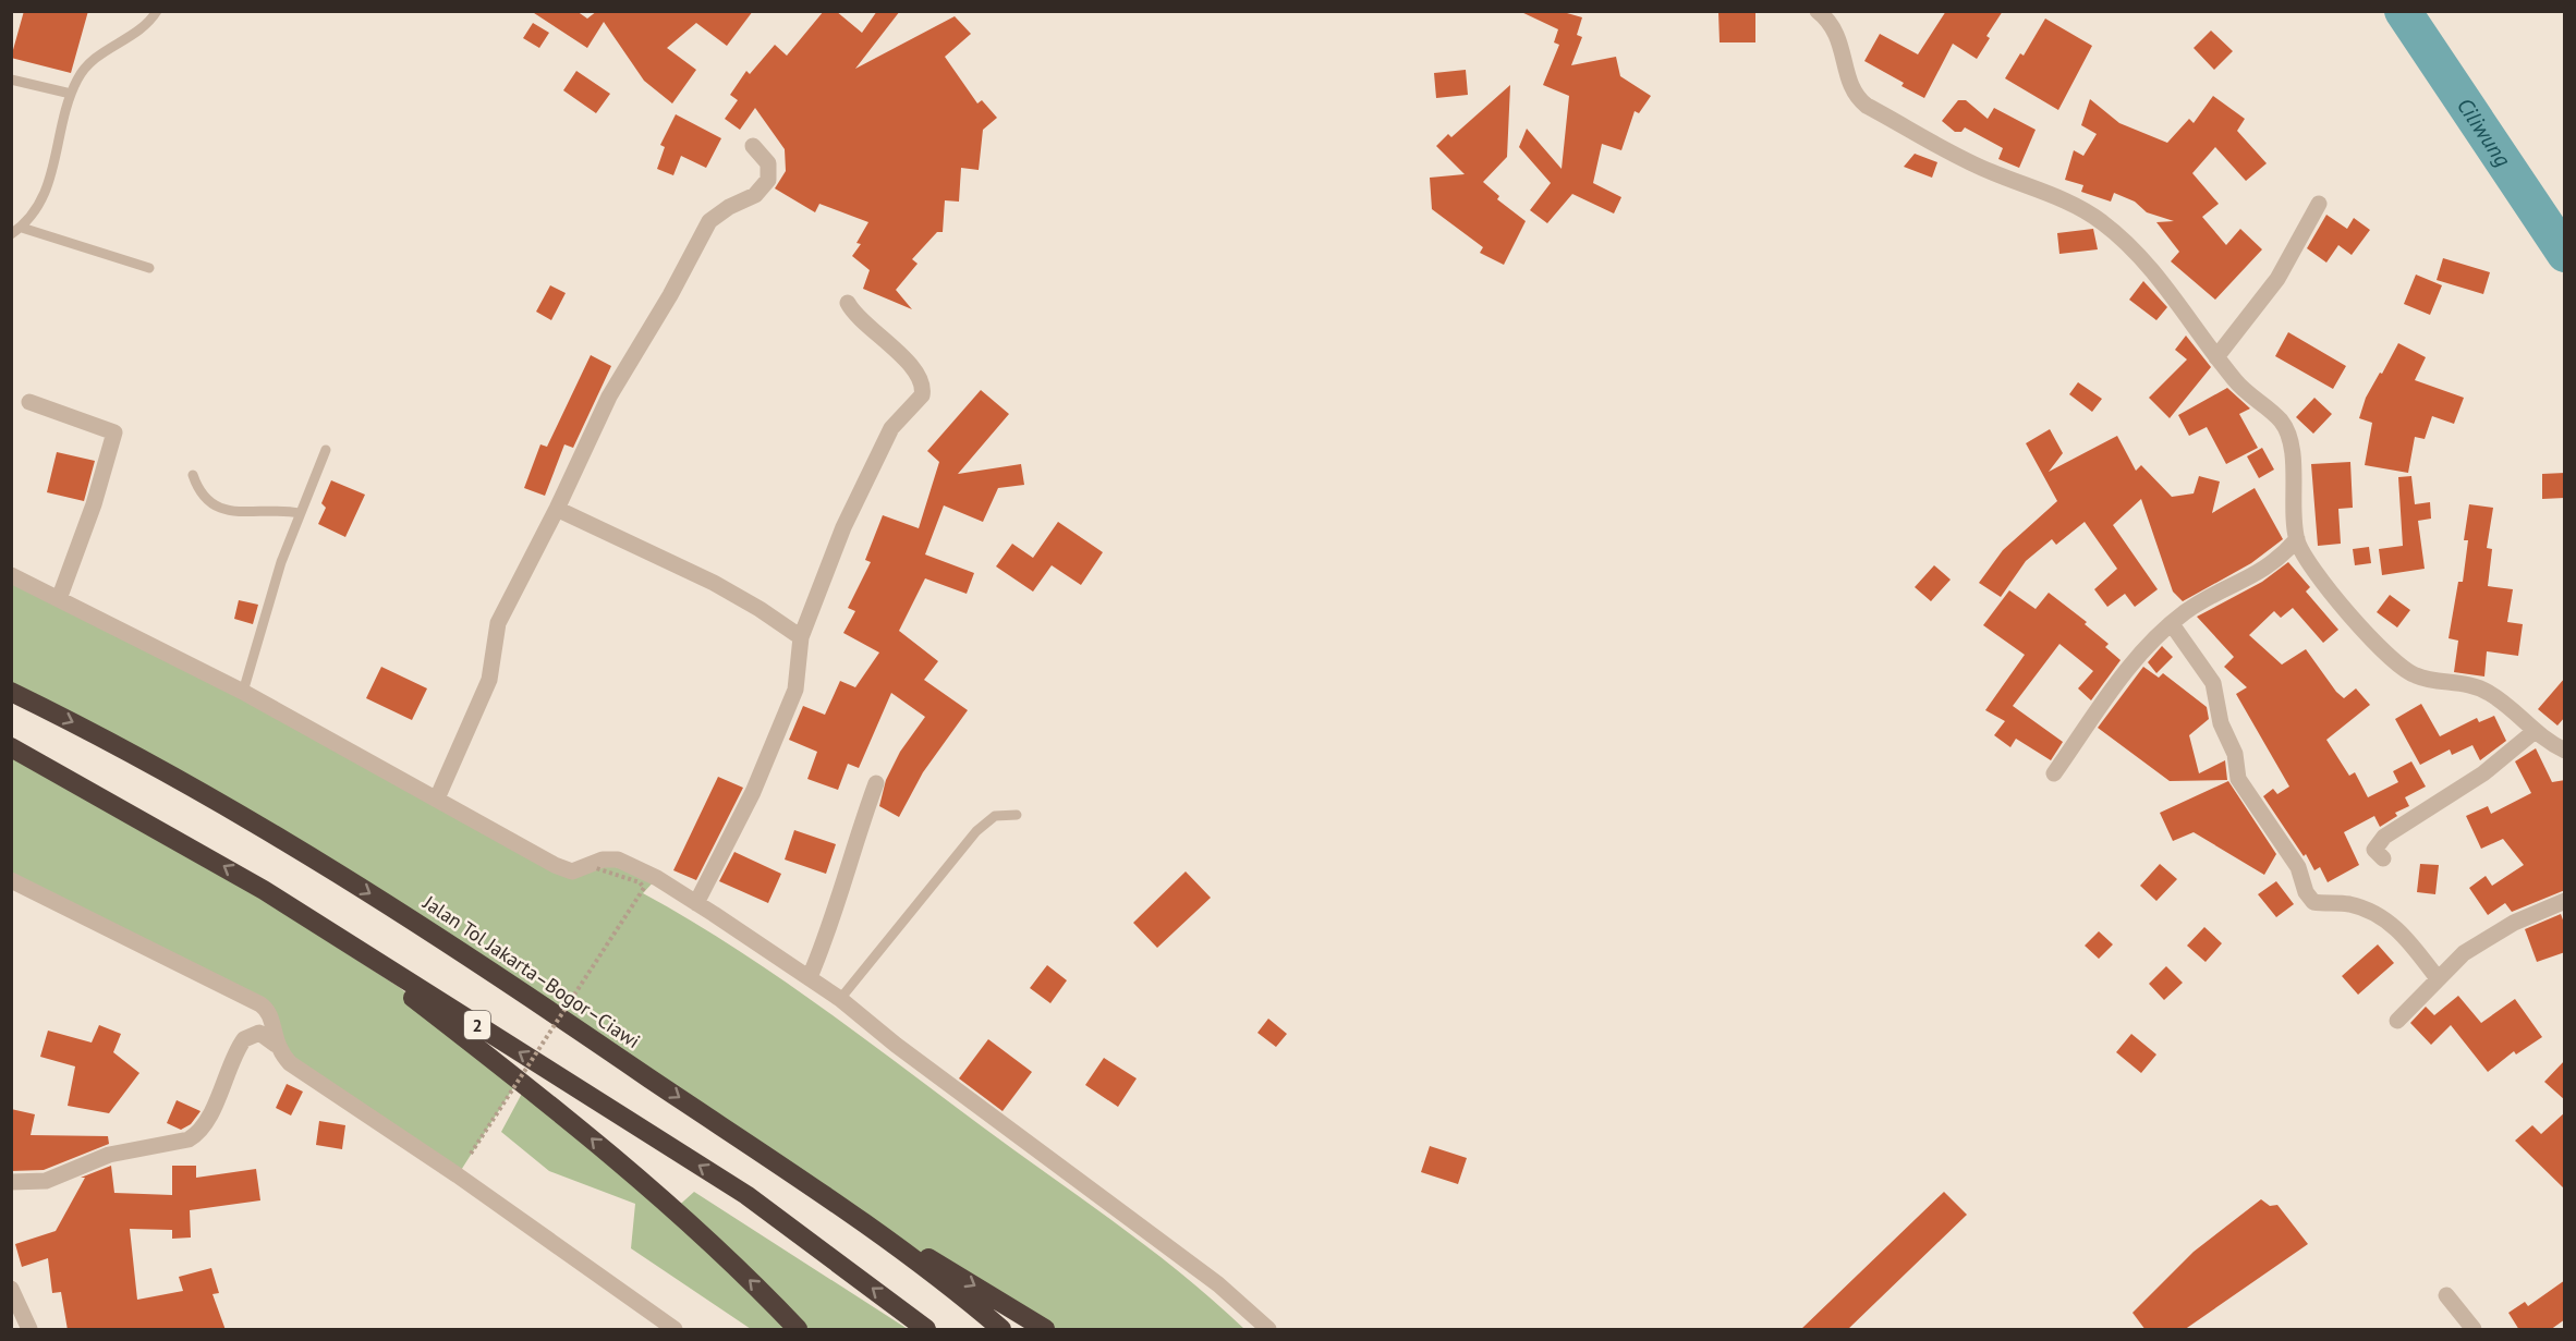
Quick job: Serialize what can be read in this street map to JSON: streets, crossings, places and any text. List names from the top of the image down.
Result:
{
  "streets": {
    "highway": ["Jalan Tol Jakarta–Bogor–Ciawi", "2"]
  },
  "water": ["Ciliwung"]
}
